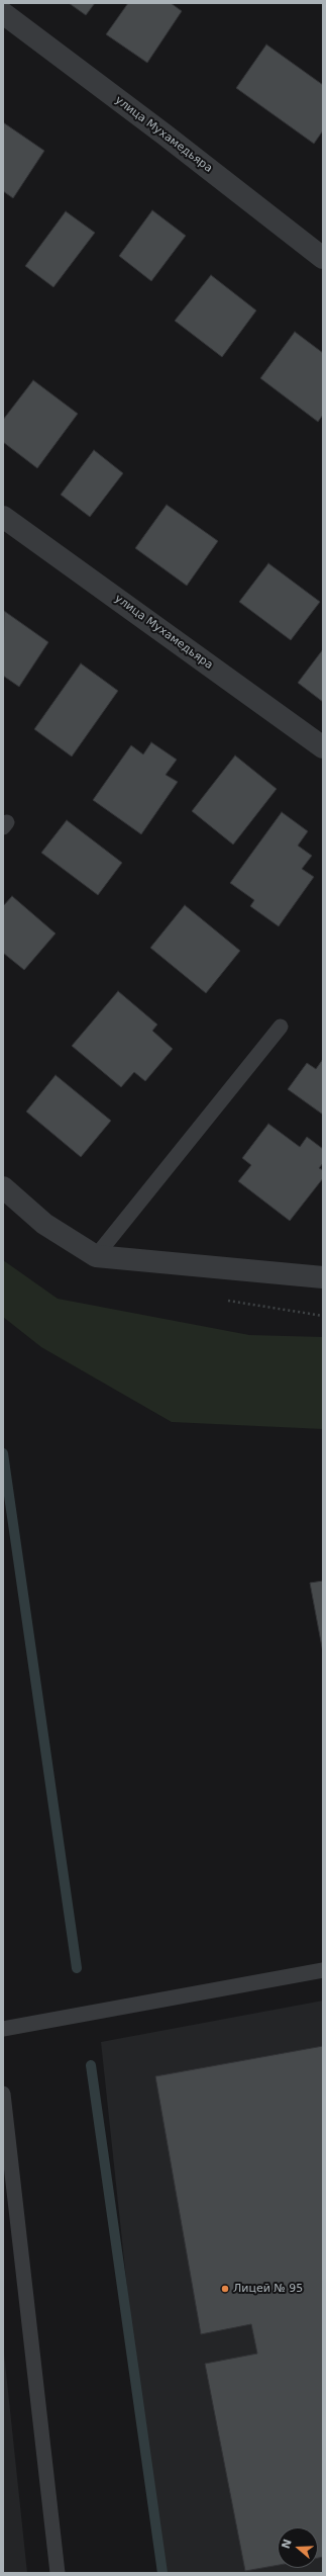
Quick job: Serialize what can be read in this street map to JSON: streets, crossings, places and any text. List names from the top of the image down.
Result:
{
  "streets": {
    "street": ["улица Мухамедьяра"]
  },
  "places": ["Лицей № 95"],
  "north": "left"
}
